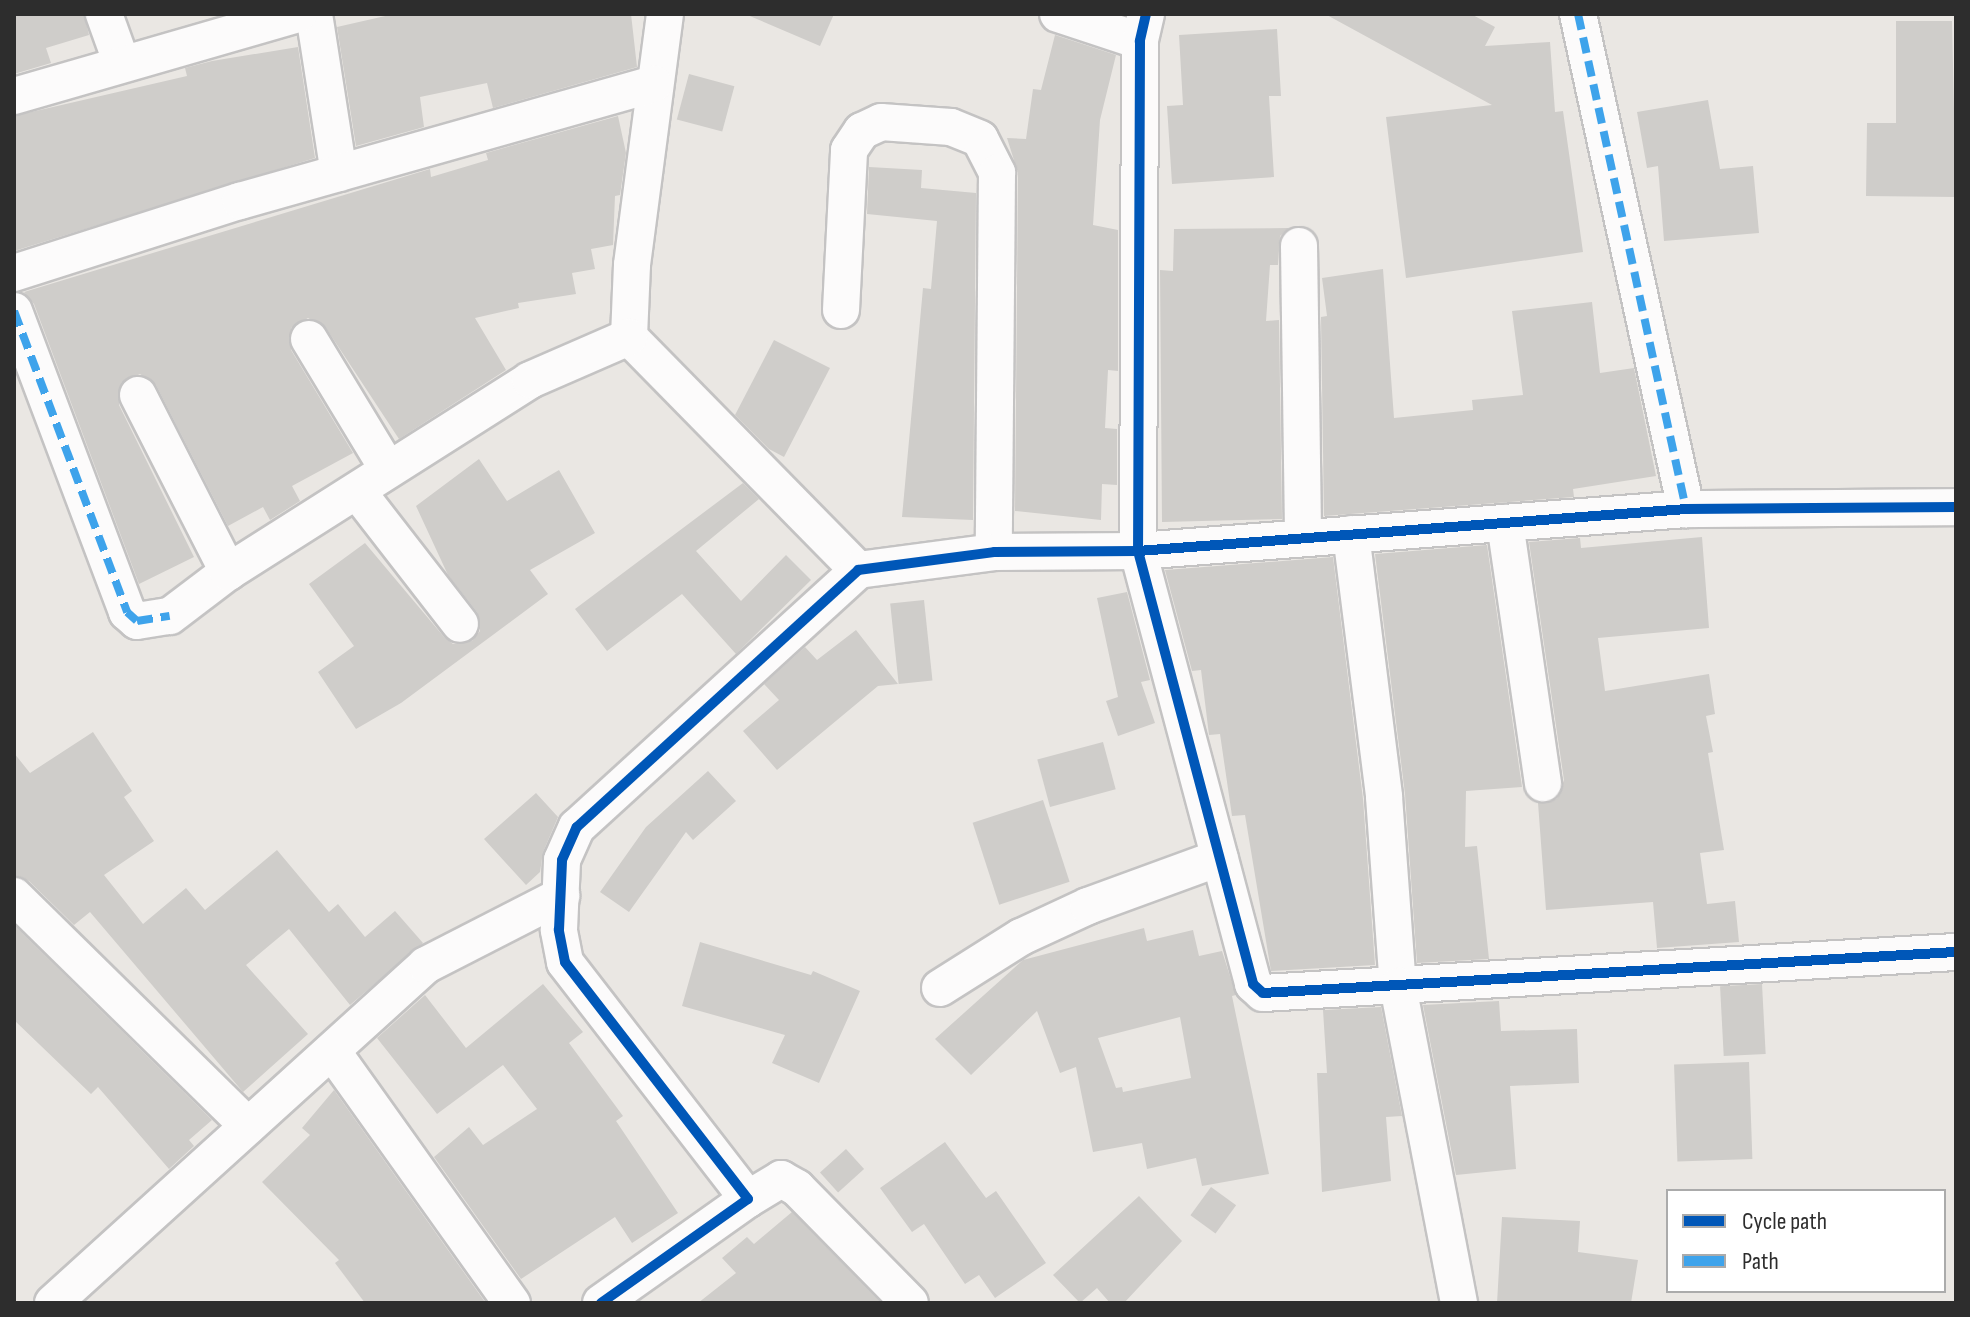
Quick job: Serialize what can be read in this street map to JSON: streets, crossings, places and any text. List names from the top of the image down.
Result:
{
  "legend": ["Cycle path", "Path"]
}
